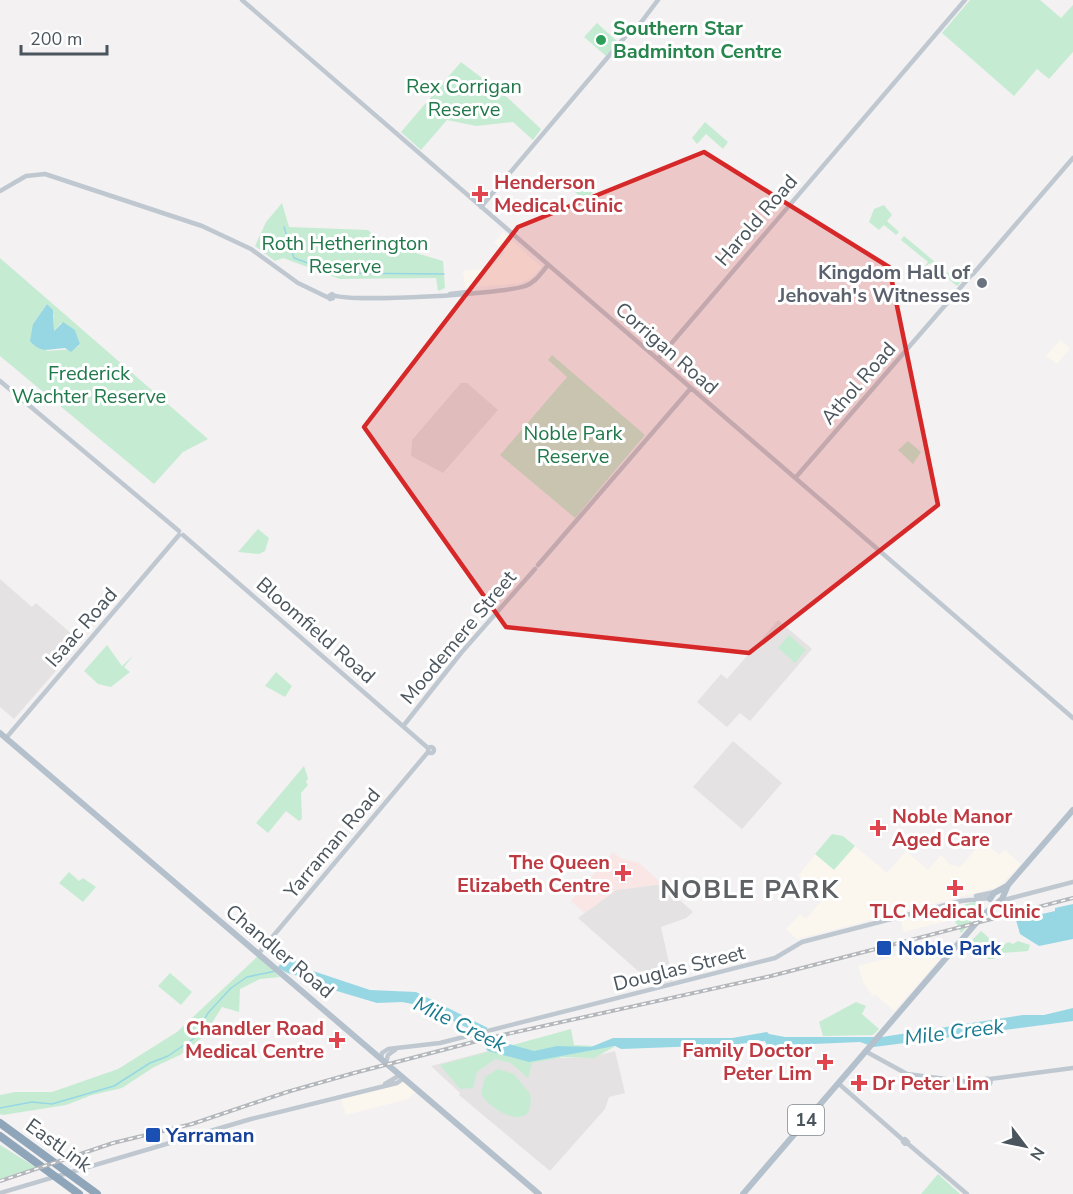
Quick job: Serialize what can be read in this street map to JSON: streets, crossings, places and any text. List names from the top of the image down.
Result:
{
  "streets": {
    "highway": ["EastLink"],
    "main road": [
      "Harold Road",
      "Corrigan Road",
      "Athol Road",
      "Isaac Road",
      "Bloomfield Road",
      "Moodemere Street",
      "Yarraman Road",
      "Chandler Road",
      "Douglas Street",
      "14"
    ]
  },
  "crossings": [
    ["Harold Road", "Corrigan Road"],
    ["Corrigan Road", "Athol Road"],
    ["Corrigan Road", "Moodemere Street"],
    ["Isaac Road", "Bloomfield Road"],
    ["Isaac Road", "Chandler Road"],
    ["Bloomfield Road", "Moodemere Street"],
    ["Bloomfield Road", "Yarraman Road"],
    ["Yarraman Road", "Chandler Road"],
    ["Chandler Road", "Douglas Street"],
    ["Douglas Street", "14"]
  ],
  "districts": ["NOBLE PARK"],
  "water": ["Mile Creek"],
  "parks": [
    "Rex Corrigan Reserve",
    "Roth Hetherington Reserve",
    "Frederick Wachter Reserve",
    "Noble Park Reserve"
  ],
  "places": {
    "other": ["Southern Star Badminton Centre", "Kingdom Hall of Jehovah's Witnesses"],
    "health": [
      "Henderson Medical Clinic",
      "Noble Manor Aged Care",
      "The Queen Elizabeth Centre",
      "TLC Medical Clinic",
      "Chandler Road Medical Centre",
      "Family Doctor Peter Lim",
      "Dr Peter Lim"
    ],
    "transit": ["Noble Park", "Yarraman"]
  },
  "scale_bar": "200 m",
  "north": "bottom right"
}
